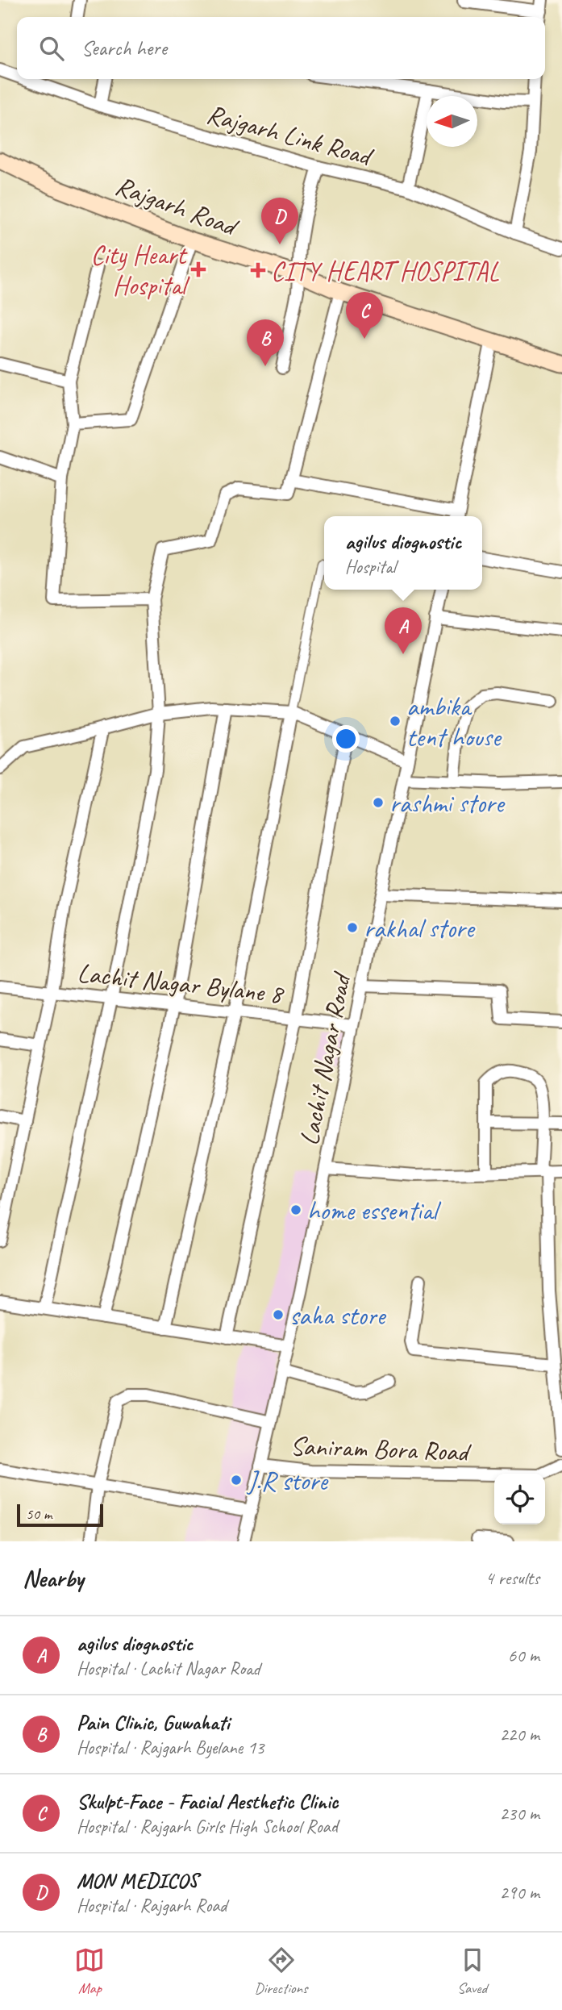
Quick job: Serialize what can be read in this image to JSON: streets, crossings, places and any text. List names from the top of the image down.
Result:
{
  "streets": {
    "main road": ["Rajgarh Road"],
    "street": [
      "Rajgarh Link Road",
      "Lachit Nagar Bylane 8",
      "Lachit Nagar Road",
      "Saniram Bora Road"
    ]
  },
  "crossings": [
    ["Lachit Nagar Bylane 8", "Lachit Nagar Road"],
    ["Lachit Nagar Road", "Saniram Bora Road"]
  ],
  "places": {
    "health": ["City Heart Hospital", "CITY HEART HOSPITAL"],
    "other": [
      "ambika tent house",
      "rashmi store",
      "rakhal store",
      "home essential",
      "saha store",
      "J.R store"
    ]
  },
  "scale_bar": "50 m",
  "north": "left",
  "page": {
    "search": "Search here",
    "pins": [
      "D",
      "C",
      "B",
      "A"
    ],
    "popup": ["agilus diognostic", "Hospital"],
    "scale": "50 m",
    "heading": ["Nearby", "4 results"],
    "list": [
      {
        "mark": "A",
        "name": "agilus diognostic",
        "note": "Hospital · Lachit Nagar Road",
        "value": "60 m"
      },
      {
        "mark": "B",
        "name": "Pain Clinic, Guwahati",
        "note": "Hospital · Rajgarh Byelane 13",
        "value": "220 m"
      },
      {
        "mark": "C",
        "name": "Skulpt-Face - Facial Aesthetic Clinic",
        "note": "Hospital · Rajgarh Girls High School Road",
        "value": "230 m"
      },
      {
        "mark": "D",
        "name": "MON MEDICOS",
        "note": "Hospital · Rajgarh Road",
        "value": "290 m"
      }
    ],
    "nav": ["Map", "Directions", "Saved"]
  }
}
